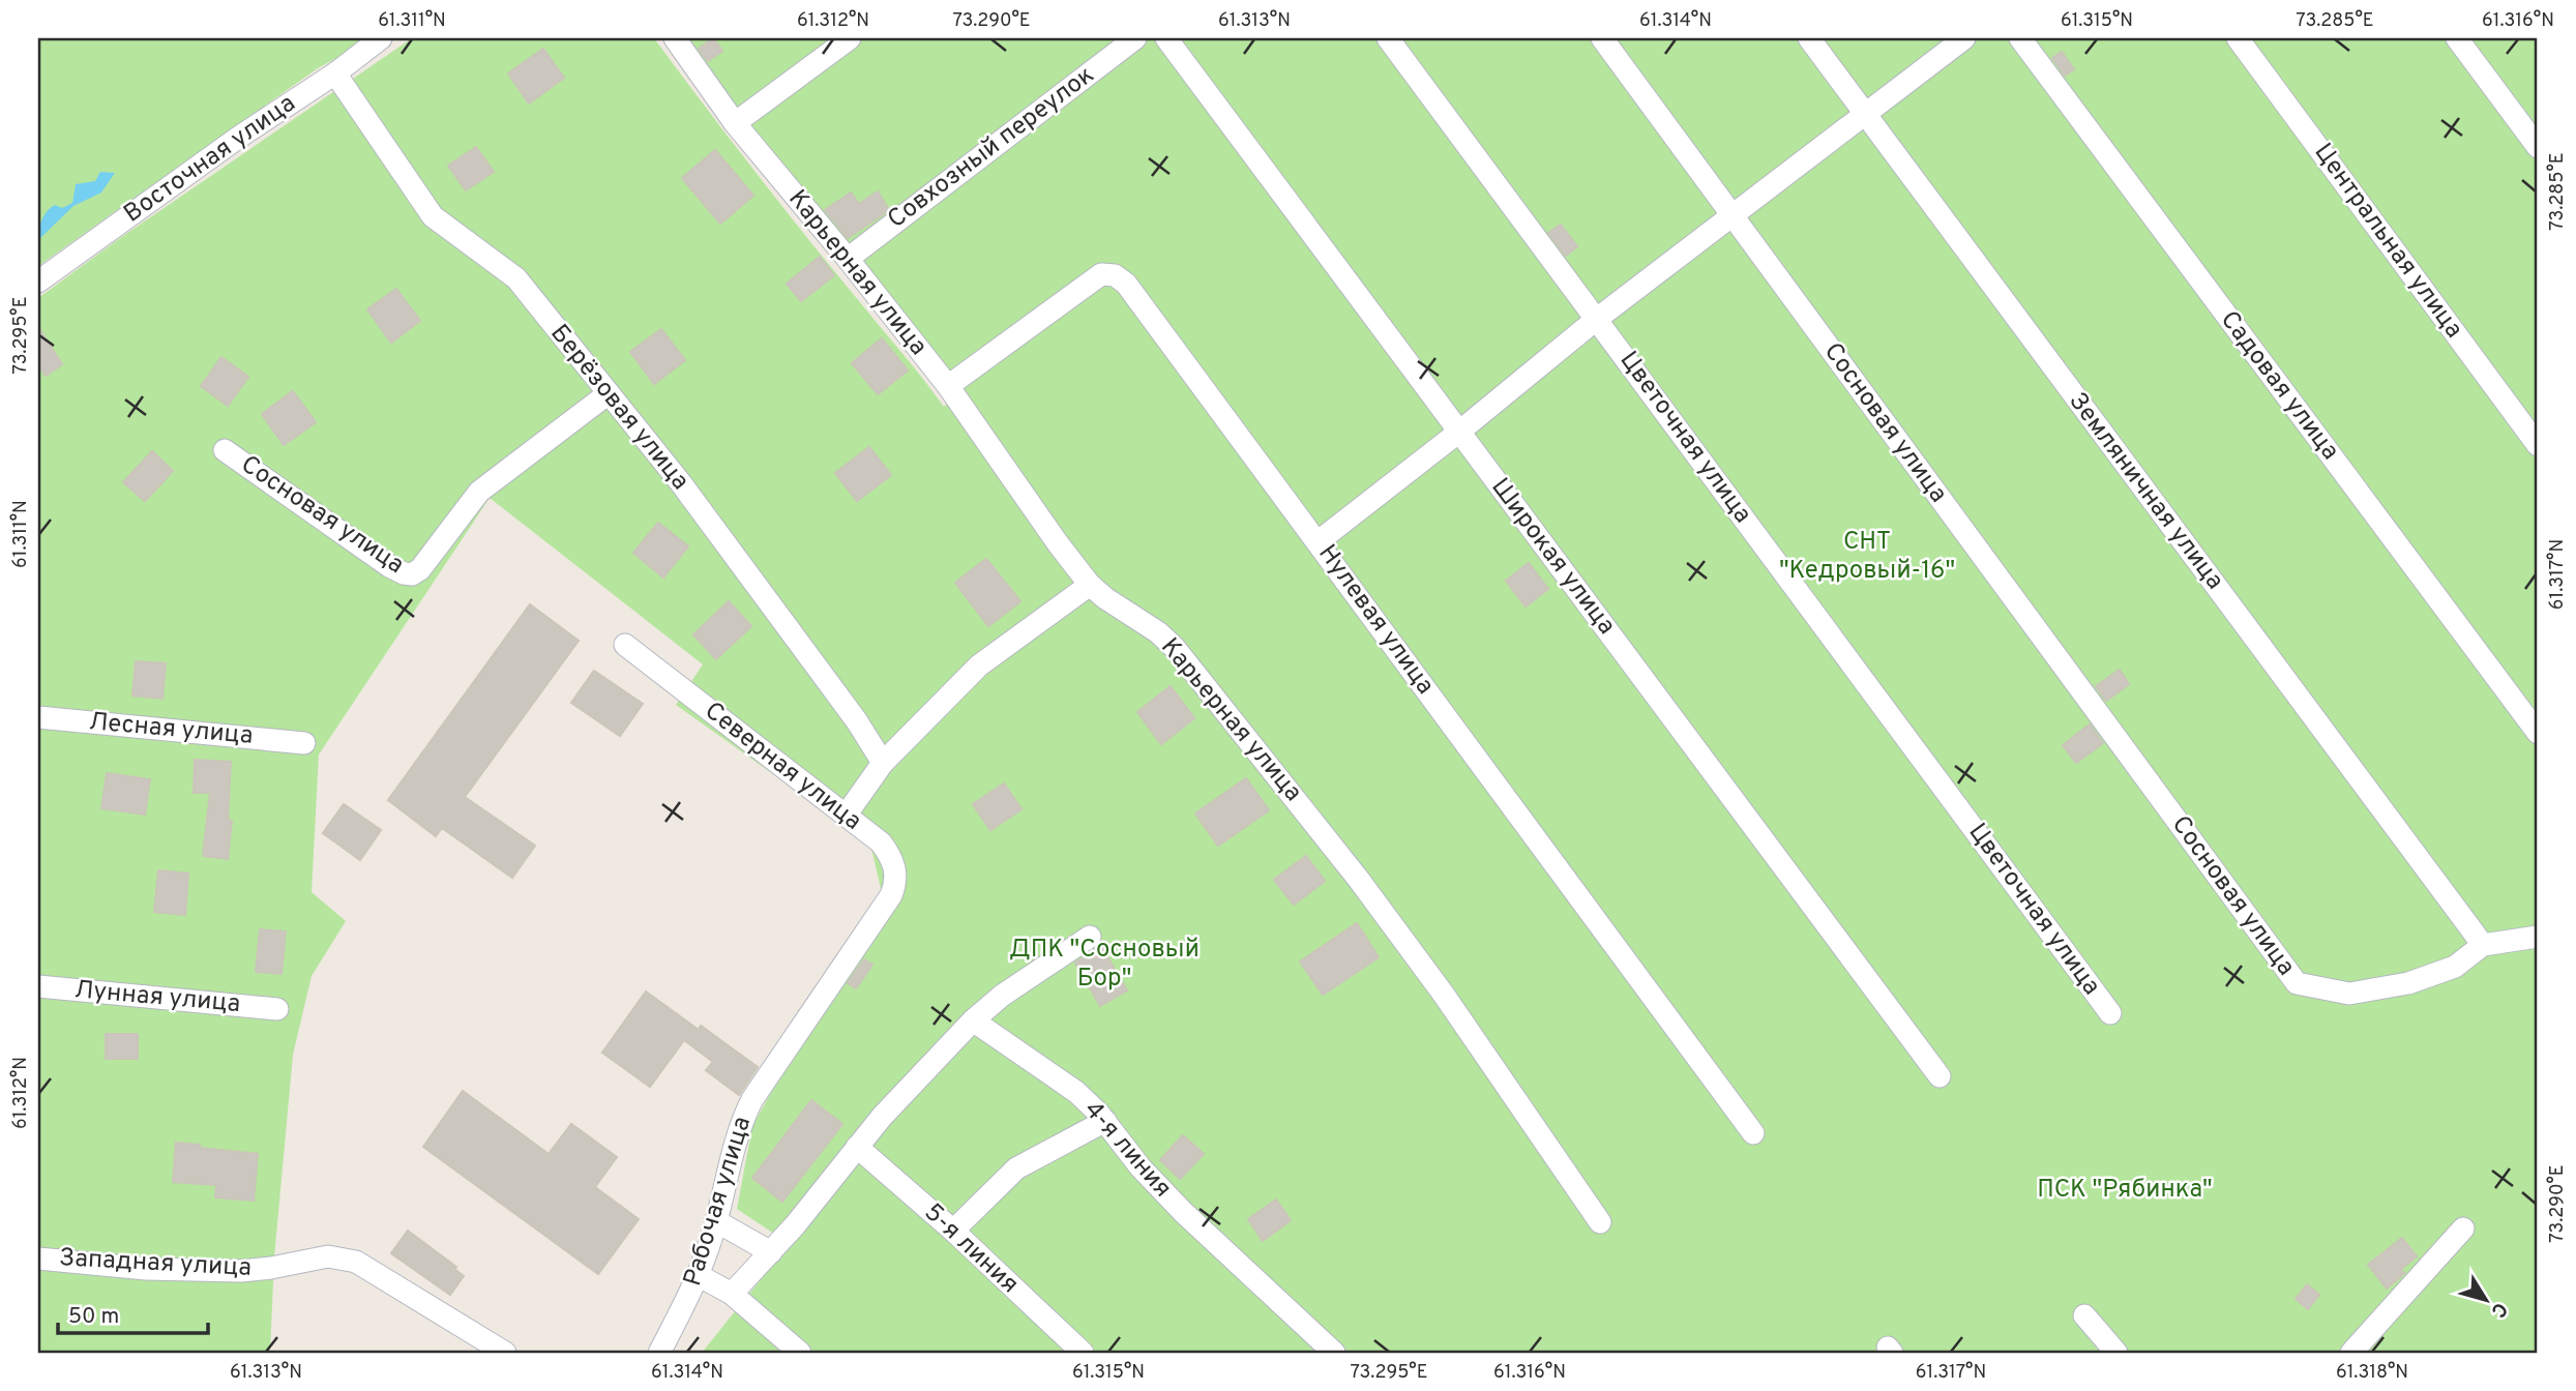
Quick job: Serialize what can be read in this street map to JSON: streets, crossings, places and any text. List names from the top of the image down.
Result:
{
  "streets": {
    "street": [
      "Совхозный переулок",
      "Восточная улица",
      "Центральная улица",
      "Карьерная улица",
      "Садовая улица",
      "Берёзовая улица",
      "Сосновая улица",
      "Цветочная улица",
      "Земляничная улица",
      "Широкая улица",
      "Нулевая улица",
      "Лесная улица",
      "Северная улица",
      "Лунная улица",
      "4-я линия",
      "Рабочая улица",
      "5-я линия",
      "Западная улица"
    ]
  },
  "crossings": [
    ["Совхозный переулок", "Карьерная улица"],
    ["Восточная улица", "Берёзовая улица"],
    ["Карьерная улица", "Нулевая улица"],
    ["Берёзовая улица", "Сосновая улица"],
    ["Сосновая улица", "Земляничная улица"],
    ["Северная улица", "Рабочая улица"]
  ],
  "parks": ["СНТ \"Кедровый-16\"", "ДПК \"Сосновый Бор\"", "ПСК \"Рябинка\""],
  "scale_bar": "50 m",
  "north": "bottom right",
  "coordinates": [
    "61.311°N",
    "61.312°N",
    "73.290°E",
    "61.313°N",
    "61.314°N",
    "61.315°N",
    "73.285°E",
    "61.316°N",
    "73.295°E",
    "61.317°N",
    "61.318°N"
  ]
}
